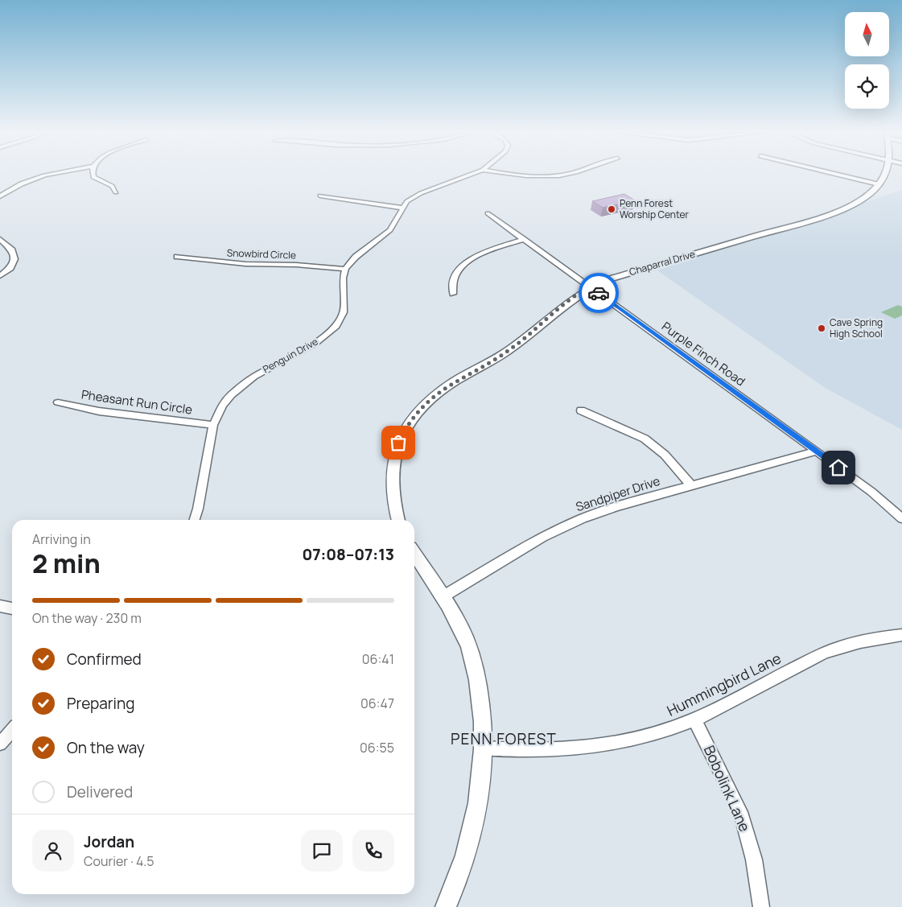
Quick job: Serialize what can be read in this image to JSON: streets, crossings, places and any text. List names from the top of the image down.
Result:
{
  "streets": {
    "street": [
      "Snowbird Circle",
      "Chaparral Drive",
      "Purple Finch Road",
      "Penguin Drive",
      "Pheasant Run Circle",
      "Sandpiper Drive",
      "Hummingbird Lane",
      "Bobolink Lane"
    ]
  },
  "crossings": [
    ["Snowbird Circle", "Penguin Drive"],
    ["Chaparral Drive", "Purple Finch Road"],
    ["Purple Finch Road", "Sandpiper Drive"],
    ["Penguin Drive", "Pheasant Run Circle"],
    ["Hummingbird Lane", "Bobolink Lane"]
  ],
  "districts": ["PENN FOREST"],
  "places": ["Penn Forest Worship Center", "Cave Spring High School"],
  "north": "top",
  "page": {
    "heading": ["2 min", "Arriving in", "07:08–07:13"],
    "panel": ["Jordan", "Courier · 4.5"],
    "bar": "On the way · 230 m",
    "list": [
      ["Confirmed", "06:41"],
      ["Preparing", "06:47"],
      ["On the way", "06:55"],
      "Delivered"
    ]
  }
}
